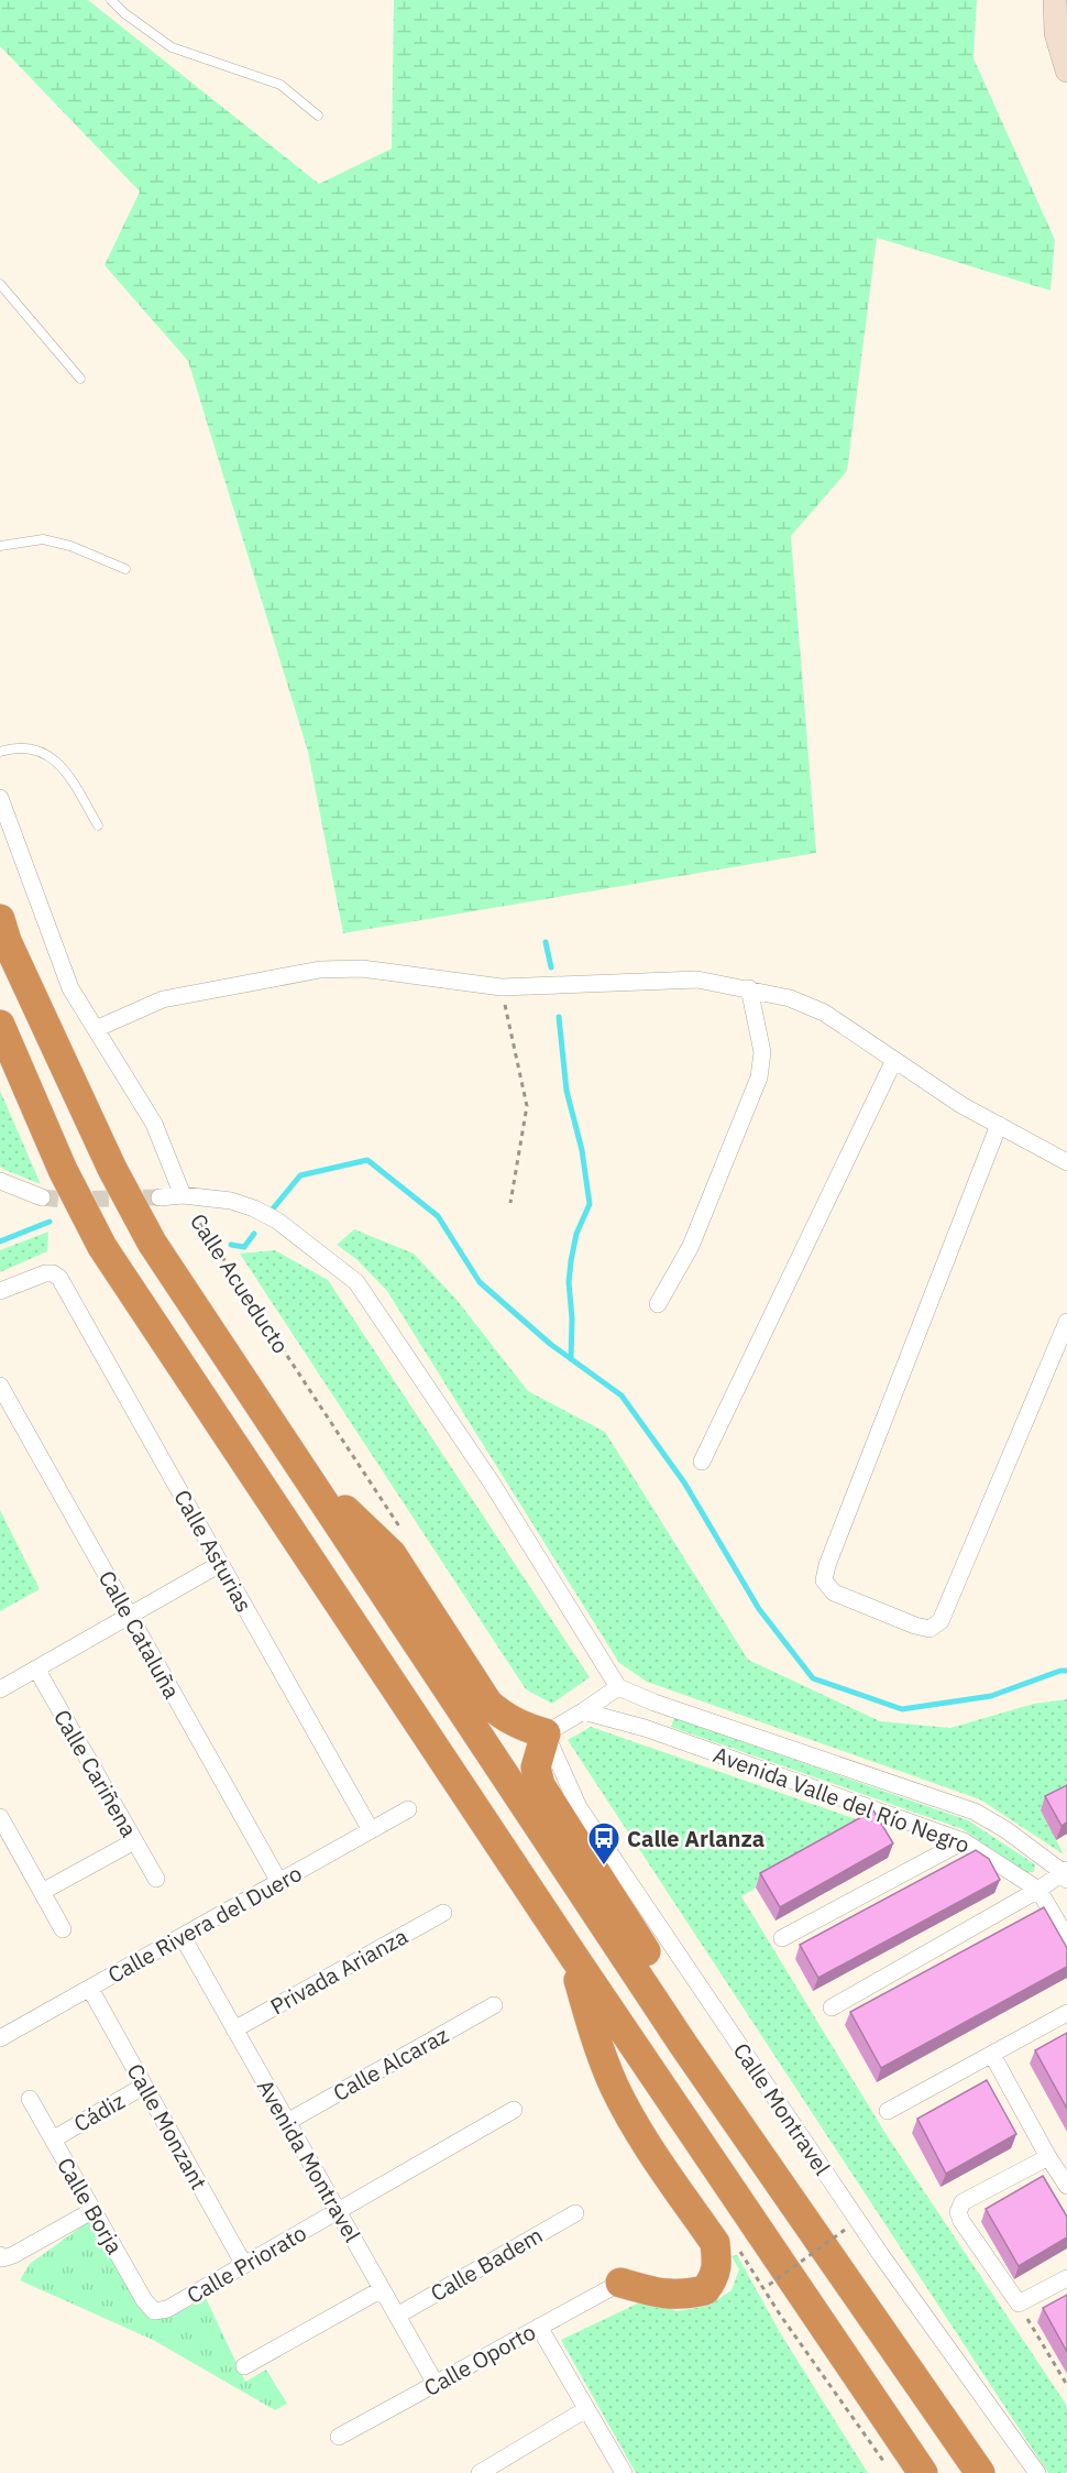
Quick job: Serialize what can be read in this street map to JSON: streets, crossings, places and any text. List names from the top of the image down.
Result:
{
  "streets": {
    "street": [
      "Calle Acueducto",
      "Calle Asturias",
      "Calle Cataluña",
      "Calle Cariñena",
      "Avenida Valle del Río Negro",
      "Calle Rivera del Duero",
      "Privada Arianza",
      "Calle Alcaraz",
      "Calle Montravel",
      "Cádiz",
      "Calle Monzant",
      "Avenida Montravel",
      "Calle Borja",
      "Calle Priorato",
      "Calle Badem",
      "Calle Oporto"
    ]
  },
  "crossings": [
    ["Calle Asturias", "Calle Rivera del Duero"],
    ["Calle Cataluña", "Calle Rivera del Duero"],
    ["Calle Rivera del Duero", "Calle Monzant"],
    ["Calle Rivera del Duero", "Avenida Montravel"],
    ["Privada Arianza", "Avenida Montravel"],
    ["Calle Alcaraz", "Avenida Montravel"],
    ["Cádiz", "Calle Monzant"],
    ["Cádiz", "Calle Borja"],
    ["Calle Monzant", "Calle Priorato"],
    ["Avenida Montravel", "Calle Priorato"],
    ["Avenida Montravel", "Calle Badem"],
    ["Avenida Montravel", "Calle Oporto"],
    ["Calle Borja", "Calle Priorato"]
  ],
  "places": {
    "bus stop": ["Calle Arlanza"]
  }
}
